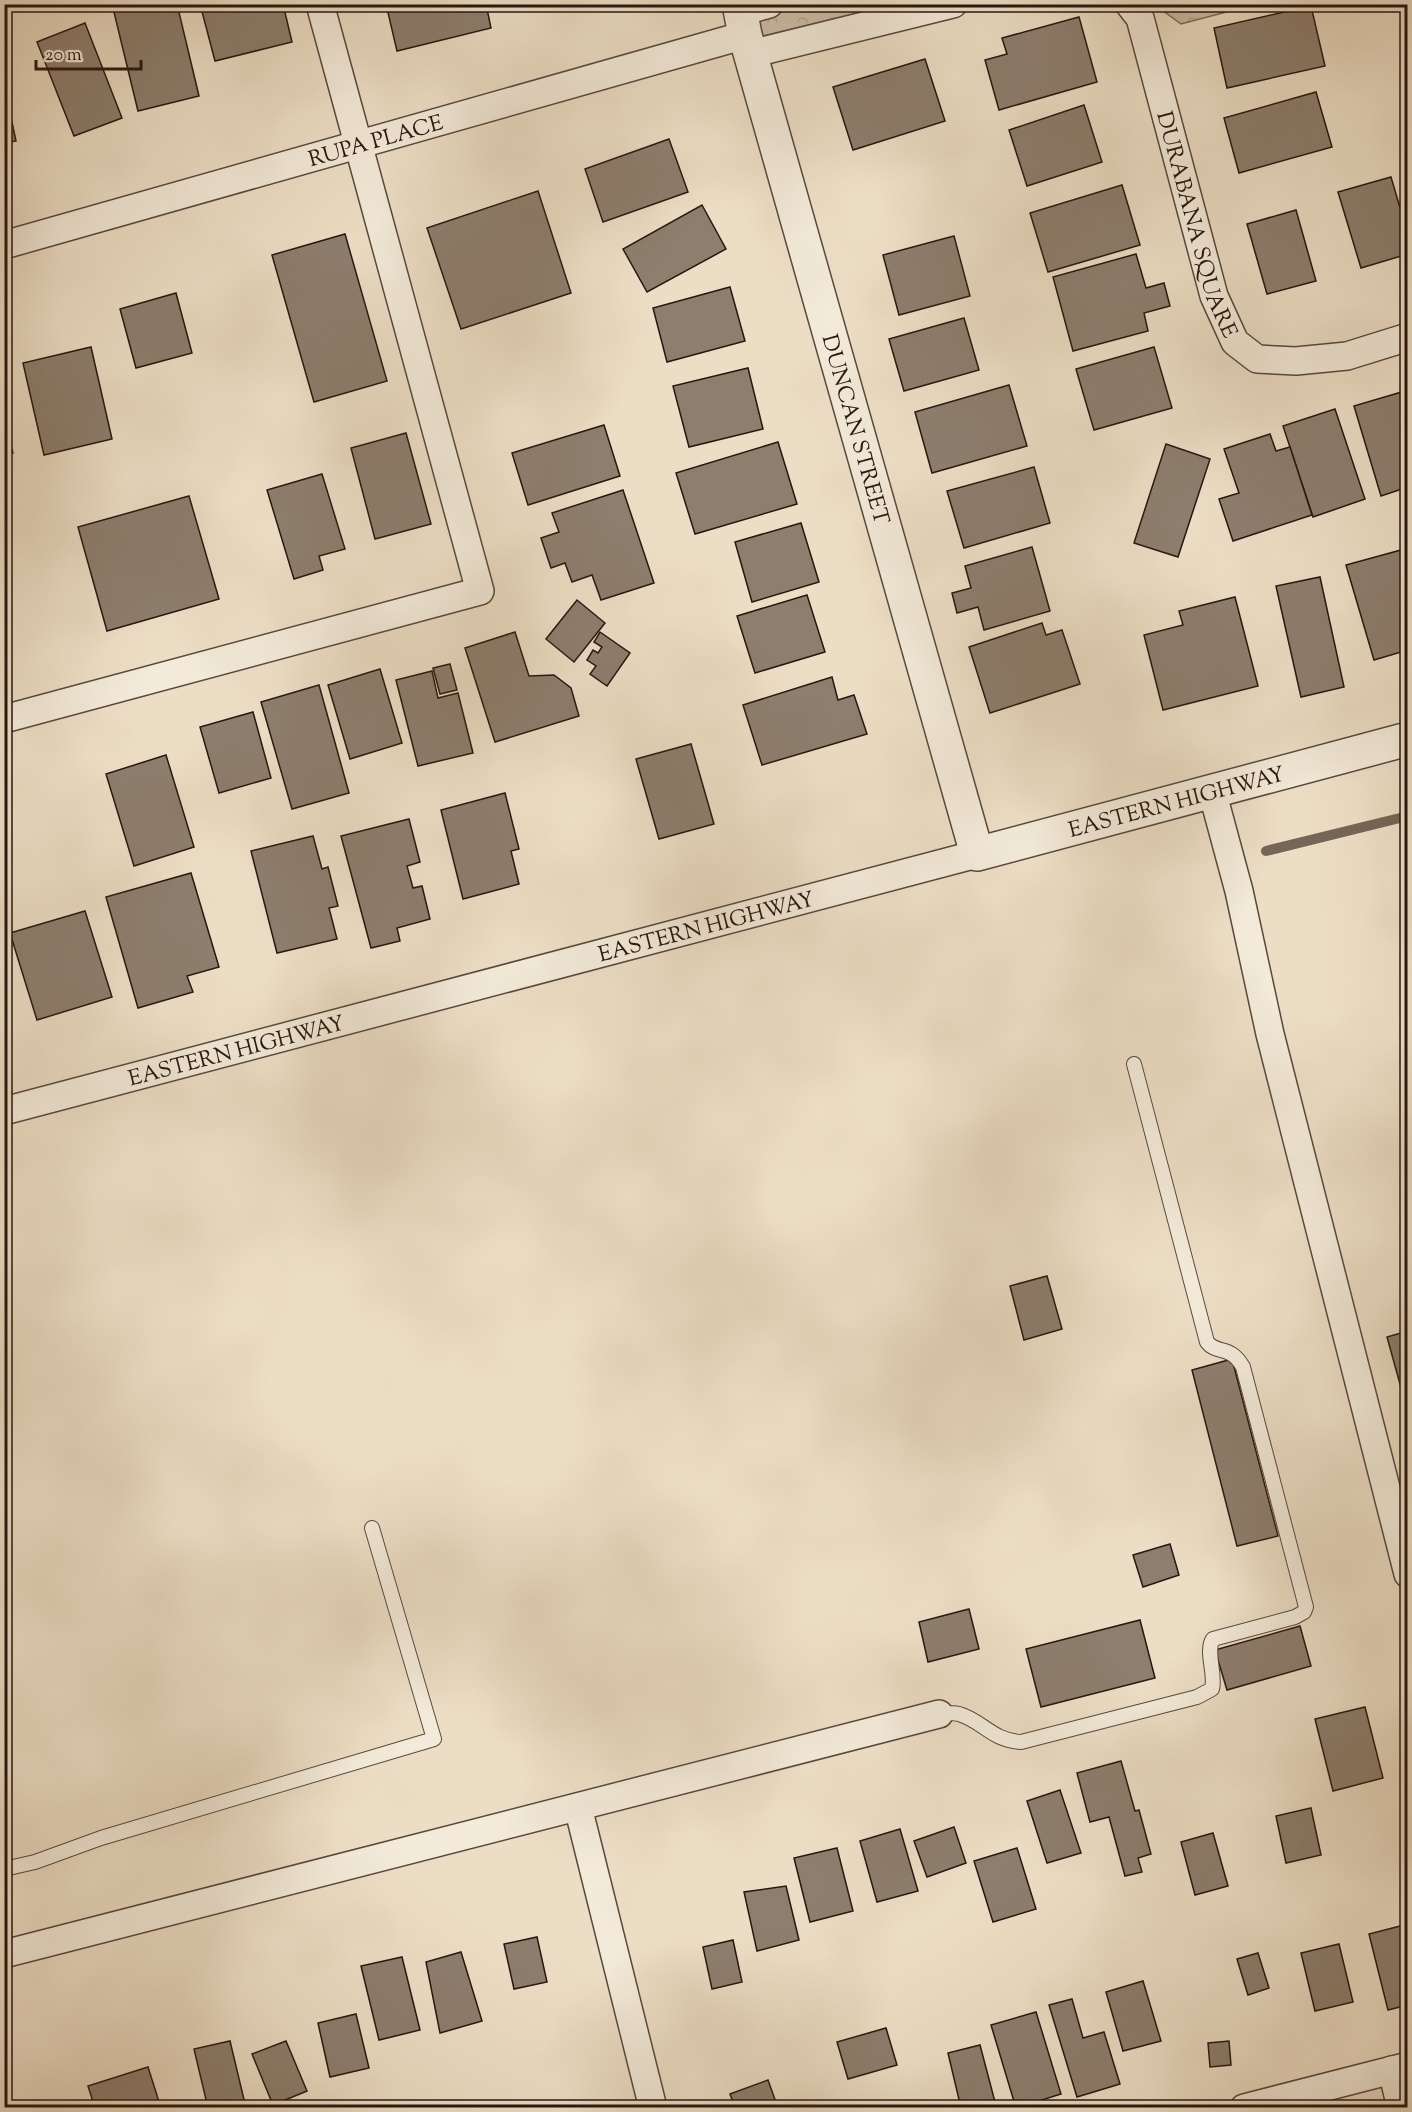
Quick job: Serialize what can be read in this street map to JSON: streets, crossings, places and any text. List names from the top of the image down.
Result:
{
  "streets": {
    "street": [
      "RUPA PLACE",
      "DURABANA SQUARE",
      "DUNCAN STREET",
      "EASTERN HIGHWAY"
    ]
  },
  "crossings": [
    ["RUPA PLACE", "DUNCAN STREET"],
    ["DUNCAN STREET", "EASTERN HIGHWAY"]
  ],
  "scale_bar": "20 m"
}
